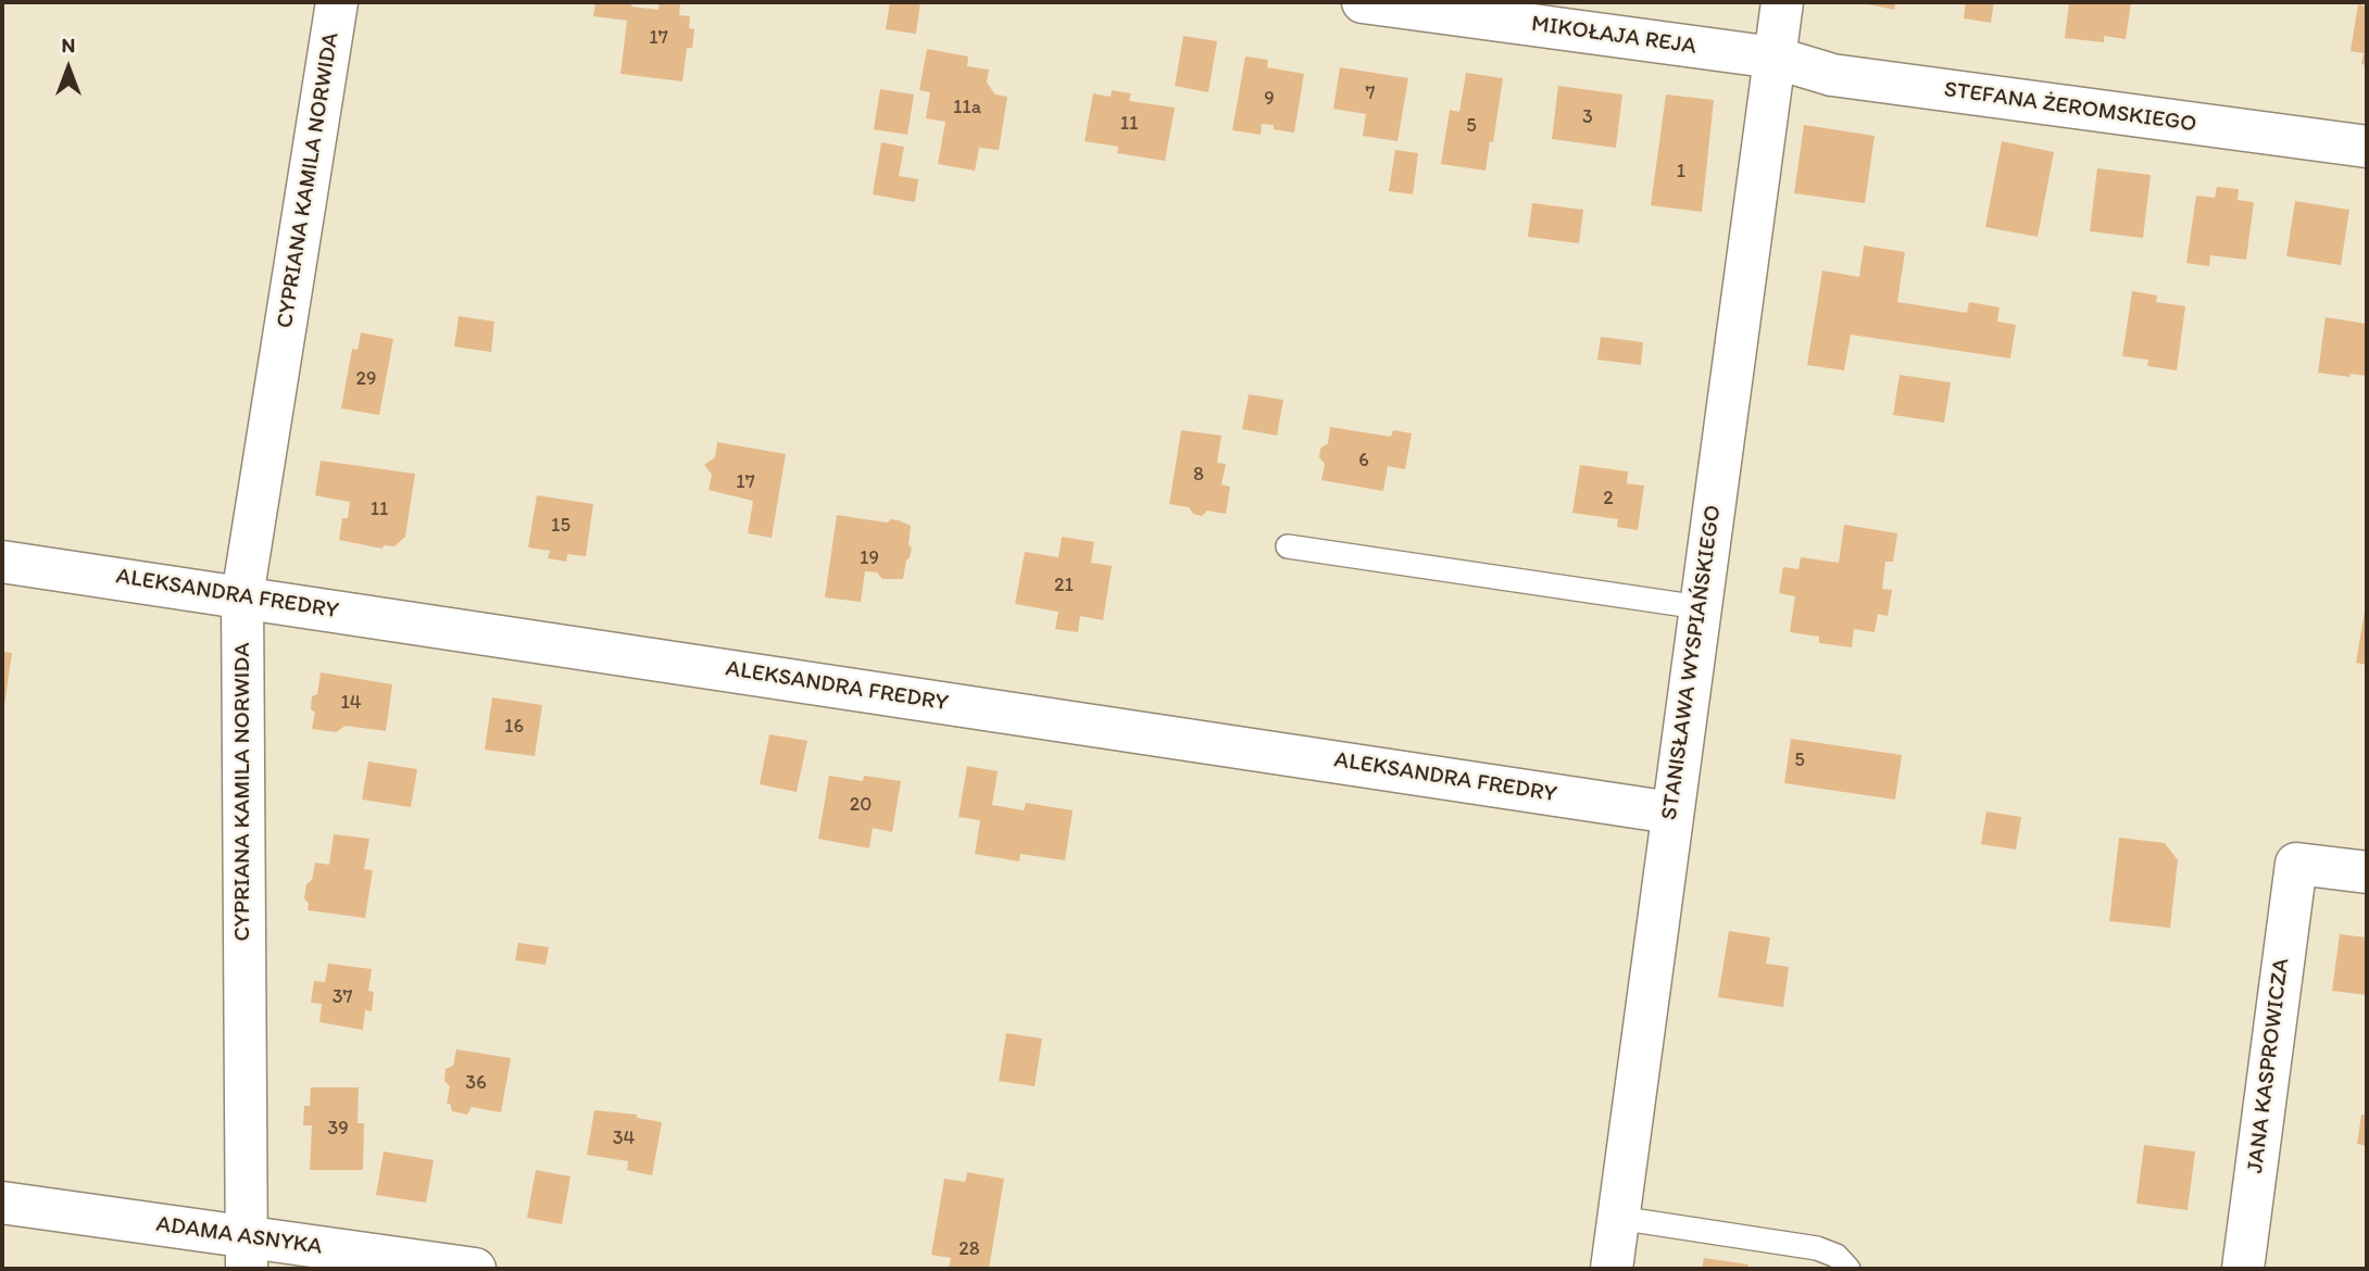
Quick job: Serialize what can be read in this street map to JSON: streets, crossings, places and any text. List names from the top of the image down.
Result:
{
  "streets": {
    "street": [
      "MIKOŁAJA REJA",
      "STEFANA ŻEROMSKIEGO",
      "CYPRIANA KAMILA NORWIDA",
      "ALEKSANDRA FREDRY",
      "STANISŁAWA WYSPIAŃSKIEGO",
      "JANA KASPROWICZA",
      "ADAMA ASNYKA"
    ]
  },
  "crossings": [
    ["MIKOŁAJA REJA", "STEFANA ŻEROMSKIEGO"],
    ["MIKOŁAJA REJA", "STANISŁAWA WYSPIAŃSKIEGO"],
    ["STEFANA ŻEROMSKIEGO", "STANISŁAWA WYSPIAŃSKIEGO"],
    ["CYPRIANA KAMILA NORWIDA", "ALEKSANDRA FREDRY"],
    ["CYPRIANA KAMILA NORWIDA", "ADAMA ASNYKA"],
    ["ALEKSANDRA FREDRY", "STANISŁAWA WYSPIAŃSKIEGO"]
  ],
  "house_numbers": [
    "17",
    "7",
    "9",
    "11a",
    "3",
    "11",
    "5",
    "1",
    "29",
    "6",
    "8",
    "17",
    "2",
    "11",
    "15",
    "19",
    "21",
    "14",
    "16",
    "5",
    "20",
    "37",
    "36",
    "39",
    "34",
    "28"
  ],
  "north": "top"
}
